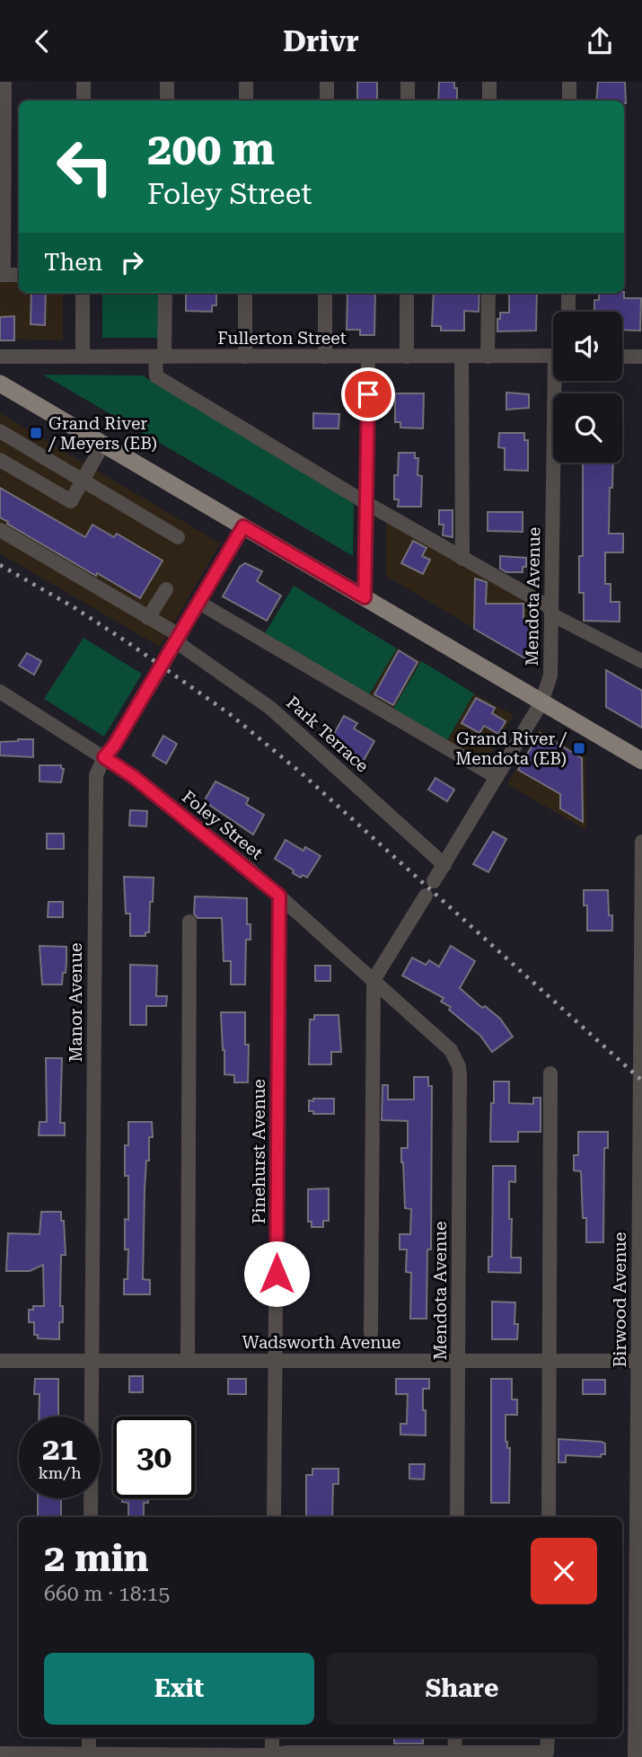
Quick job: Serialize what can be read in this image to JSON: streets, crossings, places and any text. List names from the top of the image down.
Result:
{
  "streets": {
    "street": [
      "Fullerton Street",
      "Mendota Avenue",
      "Park Terrace",
      "Foley Street",
      "Manor Avenue",
      "Pinehurst Avenue",
      "Birwood Avenue",
      "Wadsworth Avenue"
    ]
  },
  "crossings": [
    ["Mendota Avenue", "Park Terrace"],
    ["Mendota Avenue", "Foley Street"],
    ["Mendota Avenue", "Wadsworth Avenue"],
    ["Park Terrace", "Manor Avenue"],
    ["Foley Street", "Manor Avenue"],
    ["Foley Street", "Pinehurst Avenue"],
    ["Manor Avenue", "Wadsworth Avenue"],
    ["Pinehurst Avenue", "Wadsworth Avenue"],
    ["Birwood Avenue", "Wadsworth Avenue"]
  ],
  "places": {
    "transit": ["Grand River / Meyers (EB)", "Grand River / Mendota (EB)"]
  },
  "page": {
    "header": "Drivr",
    "turn": ["200 m", "Foley Street"],
    "then": "Then",
    "speed": "21 km/h",
    "limit": "30",
    "heading": ["2 min", "660 m · 18:15"],
    "buttons": ["Exit", "Share"]
  }
}
